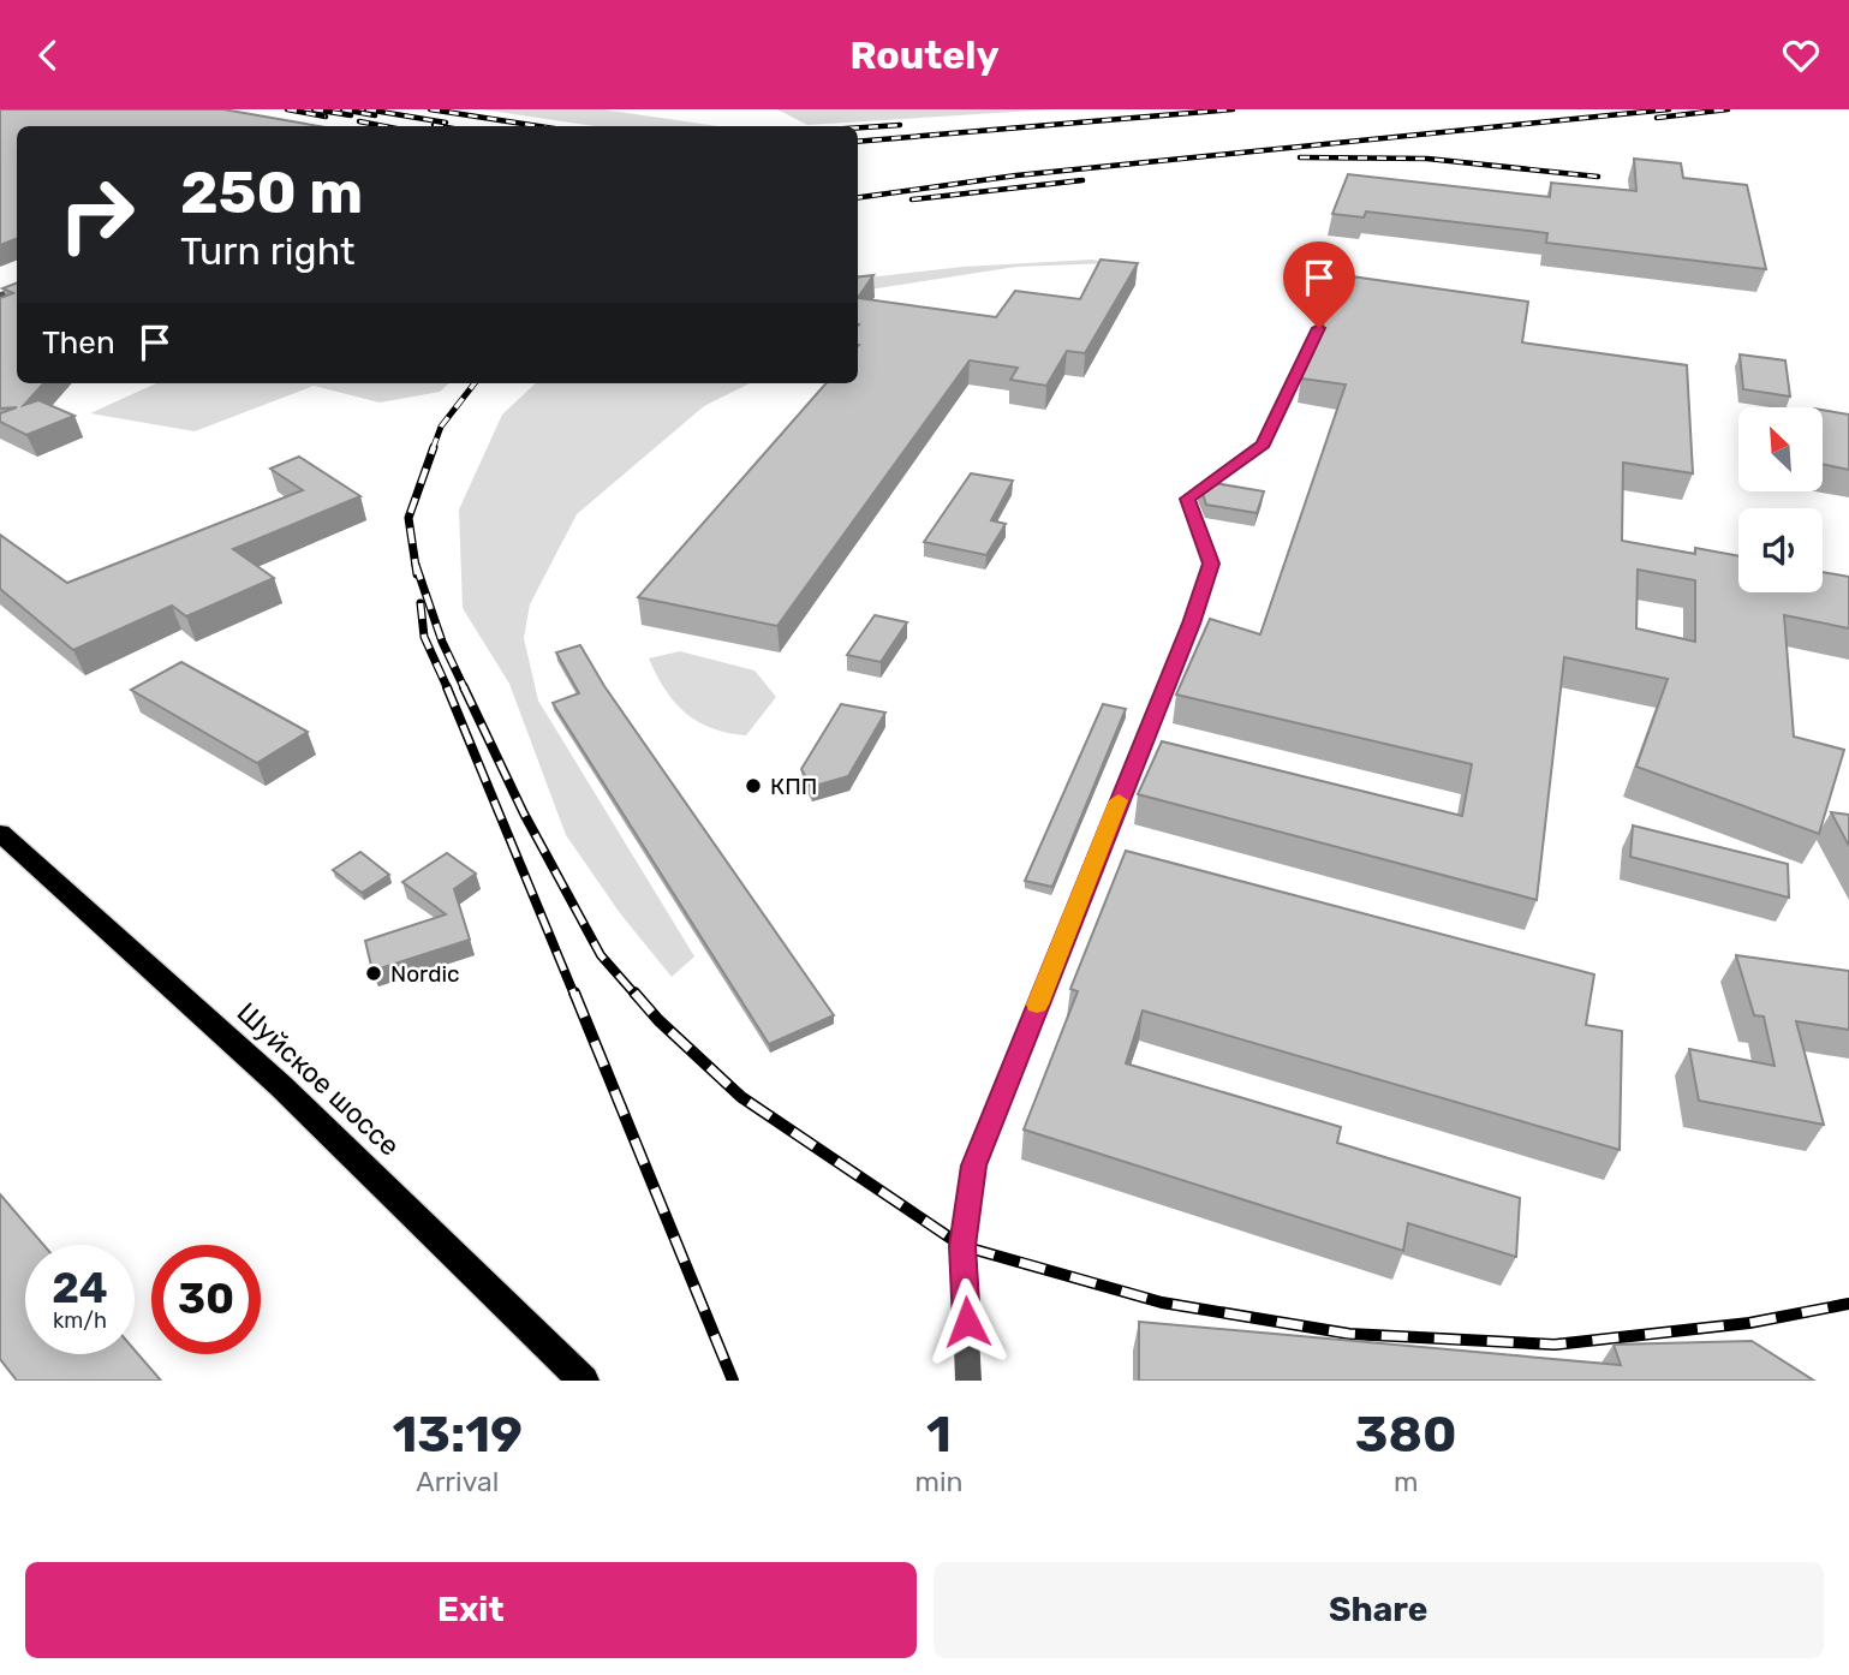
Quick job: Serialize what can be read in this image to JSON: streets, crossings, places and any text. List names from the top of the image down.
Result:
{
  "streets": {
    "main road": ["Шуйское шоссе"]
  },
  "places": ["КПП", "Nordic"],
  "north": "top left",
  "page": {
    "header": "Routely",
    "turn": ["250 m", "Turn right"],
    "then": "Then",
    "speed": "24 km/h",
    "limit": "30",
    "eta": [
      "13:19",
      "Arrival",
      "1",
      "min",
      "380",
      "m"
    ],
    "buttons": ["Exit", "Share"]
  }
}
